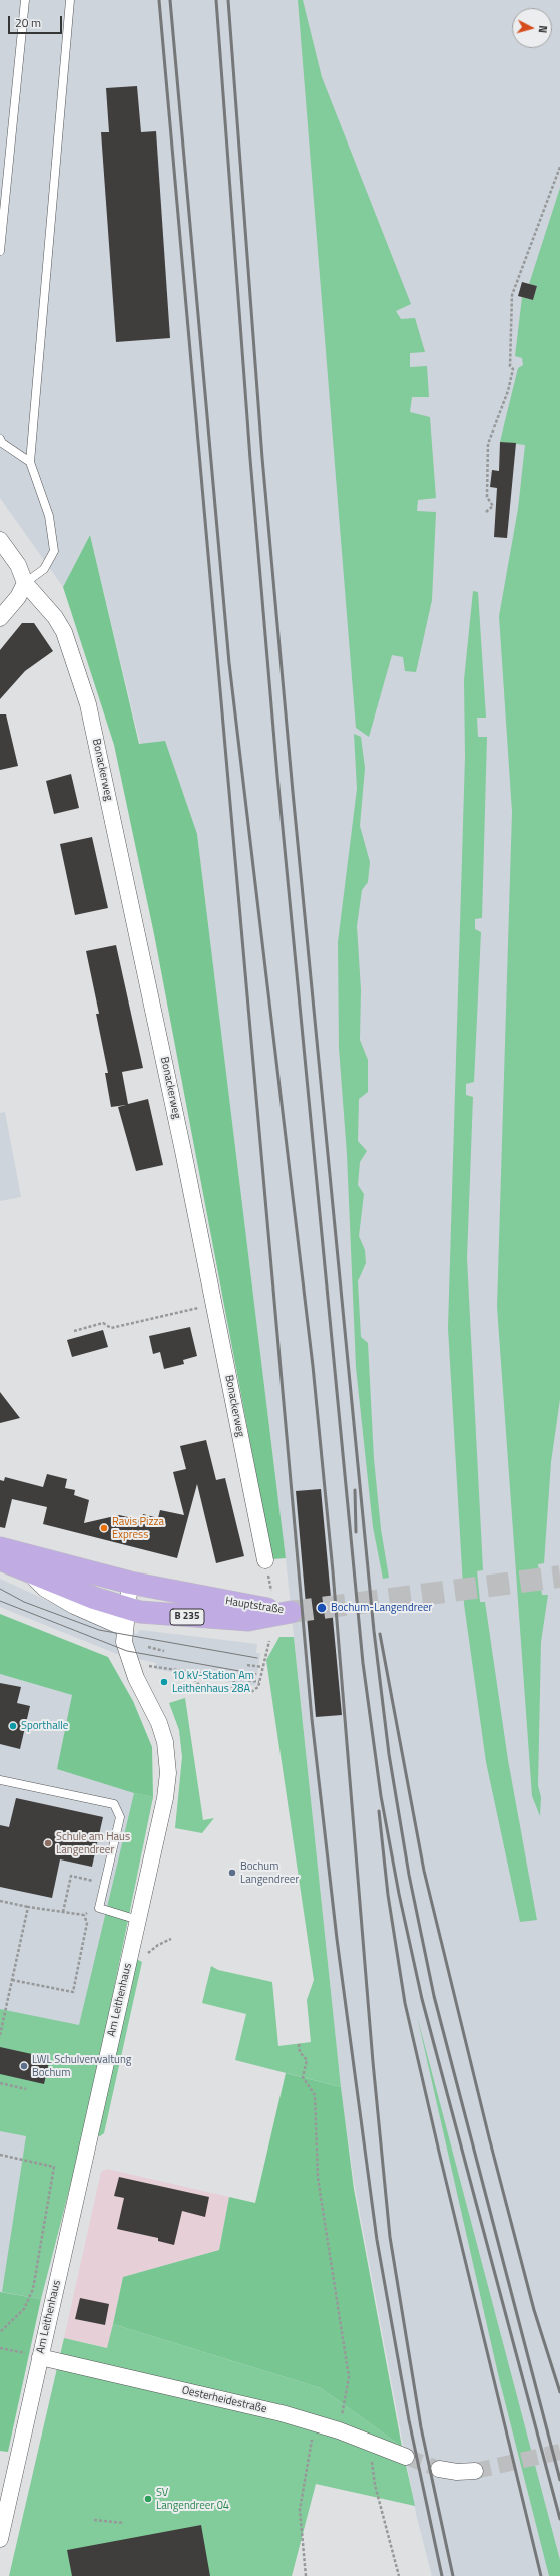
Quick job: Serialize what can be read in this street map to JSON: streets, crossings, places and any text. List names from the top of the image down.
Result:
{
  "streets": {
    "main road": ["Hauptstraße", "B 235"],
    "street": ["Bonackerweg", "Am Leithenhaus", "Oesterheidestraße"]
  },
  "crossings": [
    ["Hauptstraße", "Am Leithenhaus"],
    ["Am Leithenhaus", "Oesterheidestraße"]
  ],
  "places": [
    "Ravis Pizza Express",
    "Bochum-Langendreer",
    "10 kV-Station Am Leithenhaus 28A",
    "Sporthalle",
    "Schule am Haus Langendreer",
    "Bochum Langendreer",
    "LWL Schulverwaltung Bochum",
    "SV Langendreer 04"
  ],
  "scale_bar": "20 m",
  "north": "right"
}
